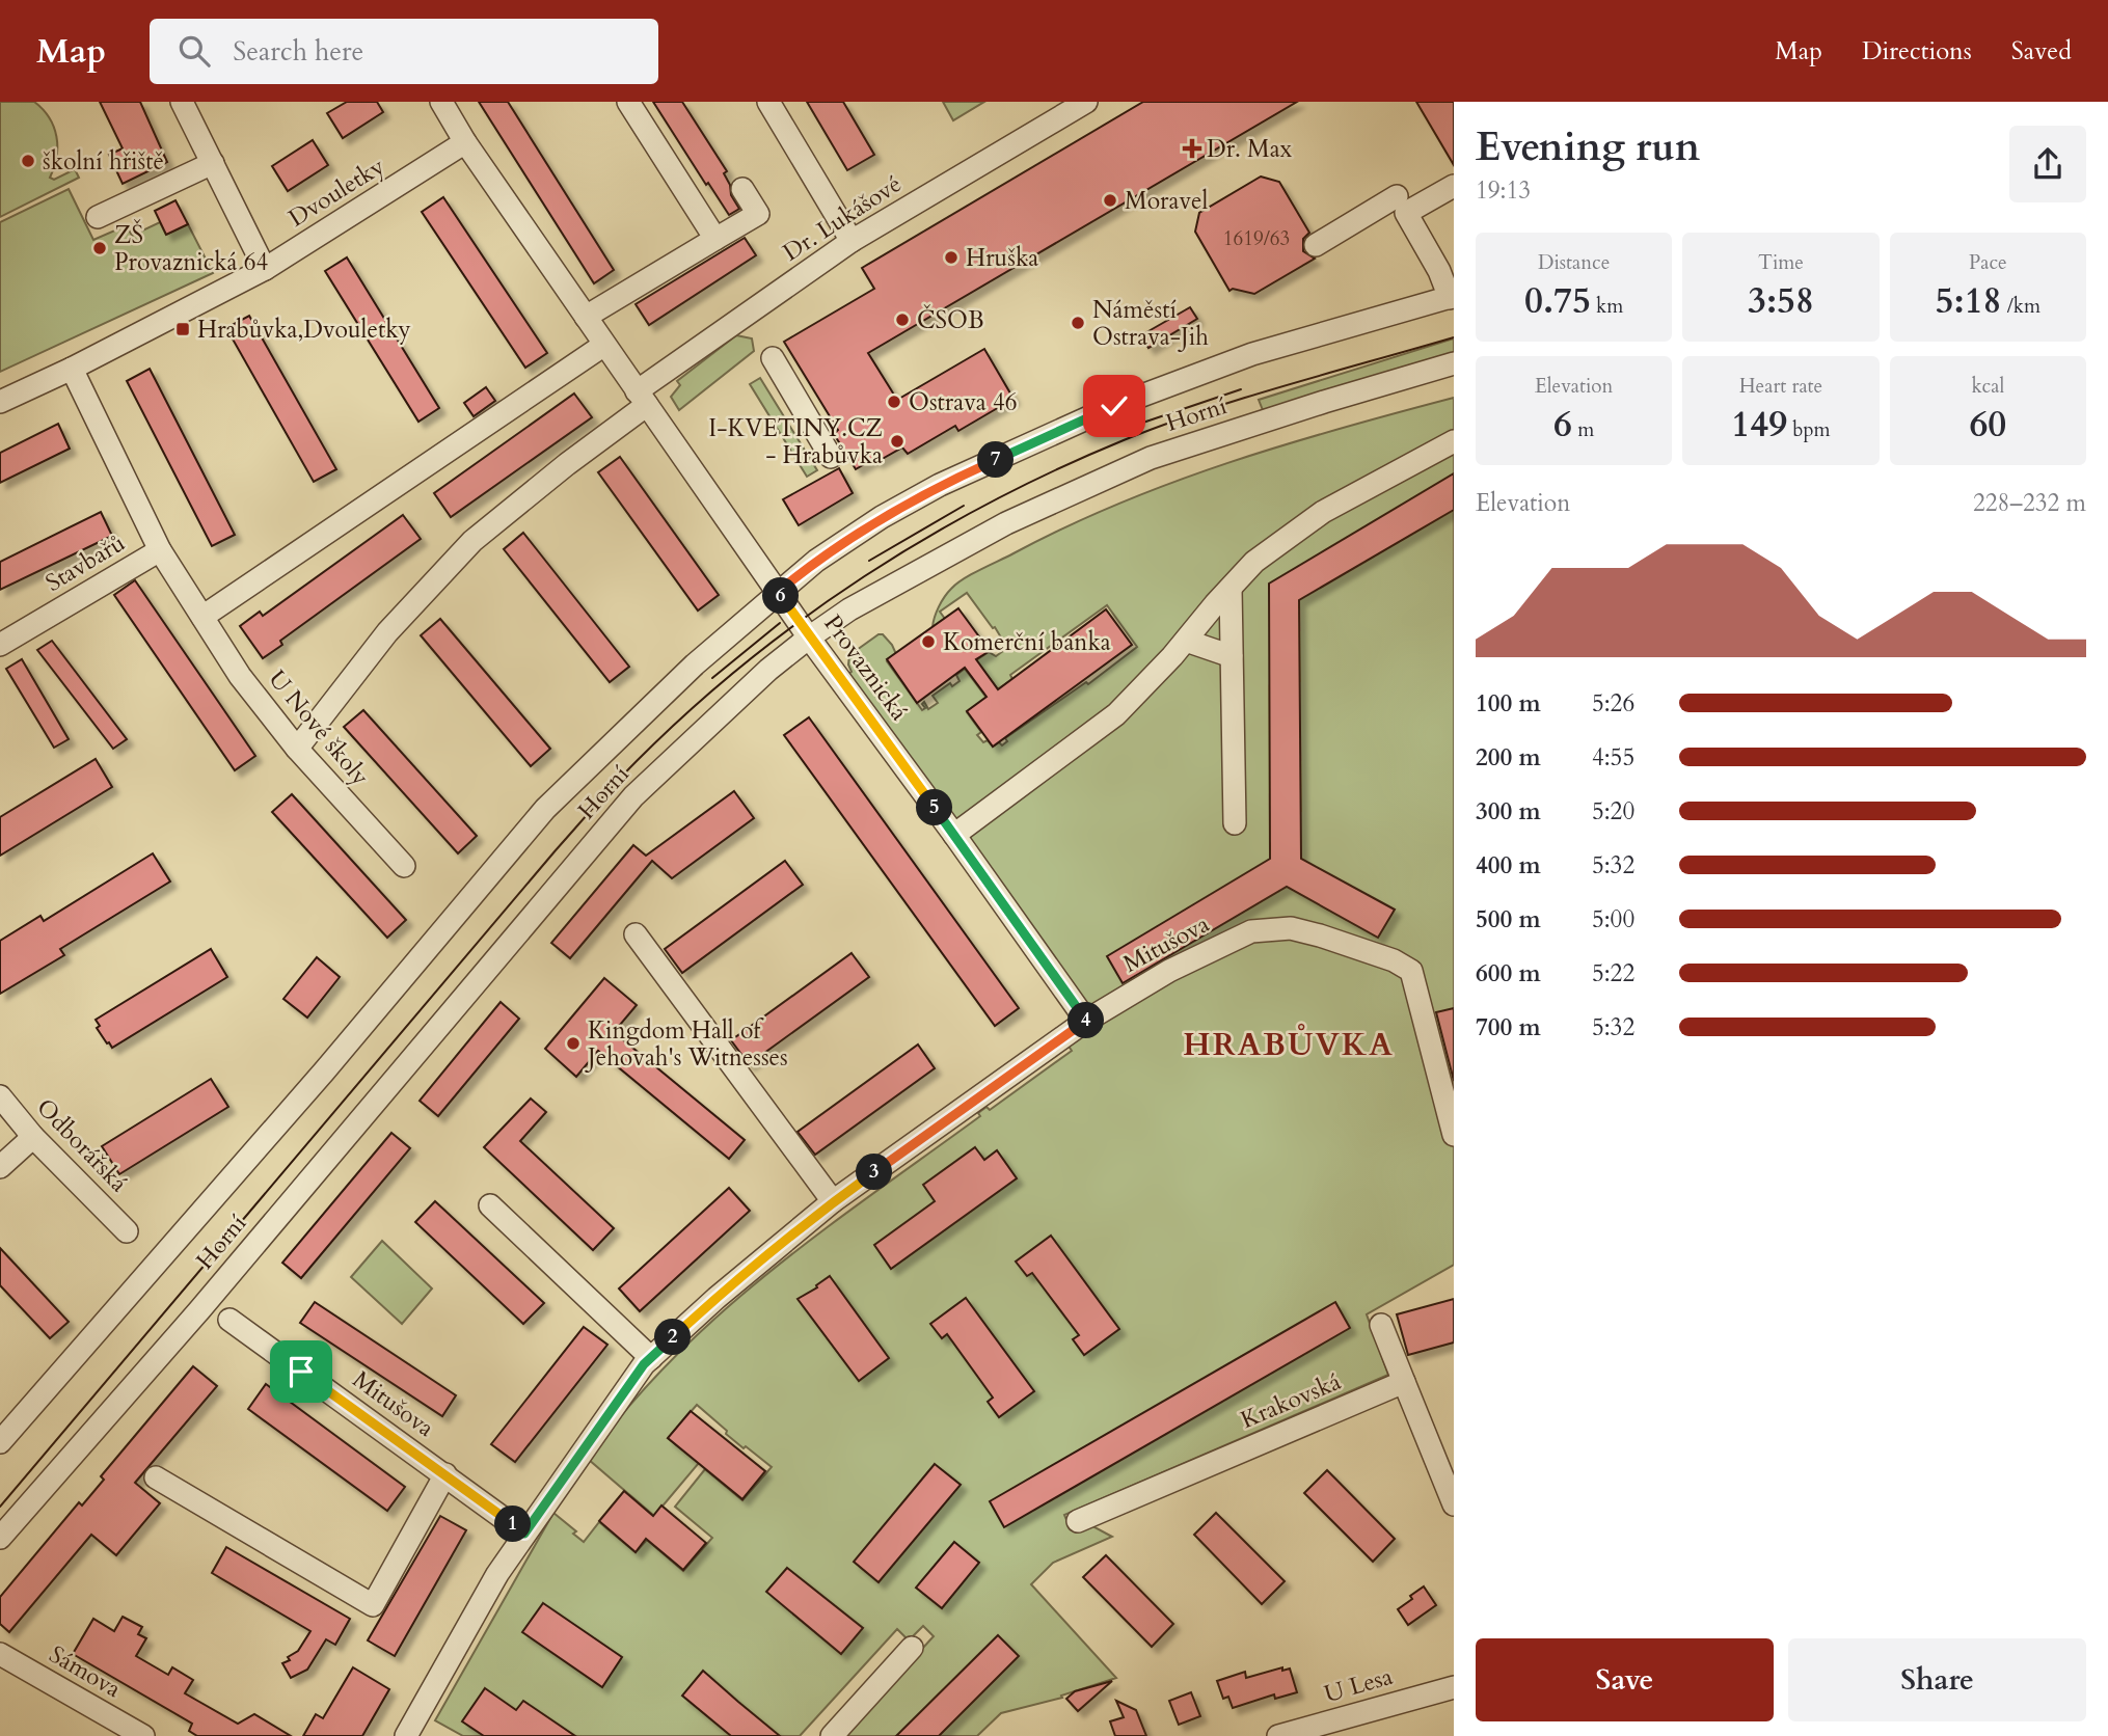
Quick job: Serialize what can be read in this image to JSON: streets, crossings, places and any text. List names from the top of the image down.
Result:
{
  "streets": {
    "street": [
      "Dvouletky",
      "Dr. Lukášové",
      "Horní",
      "Stavbařů",
      "Provaznická",
      "U Nové školy",
      "Mitušova",
      "Odborářská",
      "Krakovská",
      "Sámova",
      "U Lesa"
    ]
  },
  "crossings": [
    ["Dvouletky", "Provaznická"],
    ["Dvouletky", "U Nové školy"],
    ["Dr. Lukášové", "Provaznická"],
    ["Dr. Lukášové", "U Nové školy"],
    ["Horní", "Provaznická"],
    ["Stavbařů", "U Nové školy"],
    ["Provaznická", "Mitušova"]
  ],
  "districts": ["HRABŮVKA"],
  "places": {
    "health": ["Dr. Max"],
    "other": [
      "školní hřiště",
      "Moravel",
      "ZŠ Provaznická 64",
      "Hruška",
      "ČSOB",
      "Náměstí Ostrava-Jih",
      "Ostrava 46",
      "I-KVETINY.CZ - Hrabůvka",
      "Komerční banka",
      "Kingdom Hall of Jehovah's Witnesses"
    ],
    "transit": ["Hrabůvka,Dvouletky"]
  },
  "house_numbers": ["1619/63"],
  "page": {
    "header": "Map",
    "search": "Search here",
    "nav": ["Map", "Directions", "Saved"],
    "heading": ["Evening run", "19:13"],
    "stats": [
      ["Distance", "0.75 km"],
      ["Time", "3:58"],
      ["Pace", "5:18 /km"],
      ["Elevation", "6 m"],
      ["Heart rate", "149 bpm"],
      ["kcal", "60"]
    ],
    "pins": [
      "7",
      "6",
      "5",
      "4",
      "3",
      "2",
      "1"
    ],
    "chart": ["Elevation", "228–232 m"],
    "list": [
      {
        "name": "100 m",
        "note": "5:26"
      },
      {
        "name": "200 m",
        "note": "4:55"
      },
      {
        "name": "300 m",
        "note": "5:20"
      },
      {
        "name": "400 m",
        "note": "5:32"
      },
      {
        "name": "500 m",
        "note": "5:00"
      },
      {
        "name": "600 m",
        "note": "5:22"
      },
      {
        "name": "700 m",
        "note": "5:32"
      }
    ],
    "buttons": ["Save", "Share"]
  }
}
